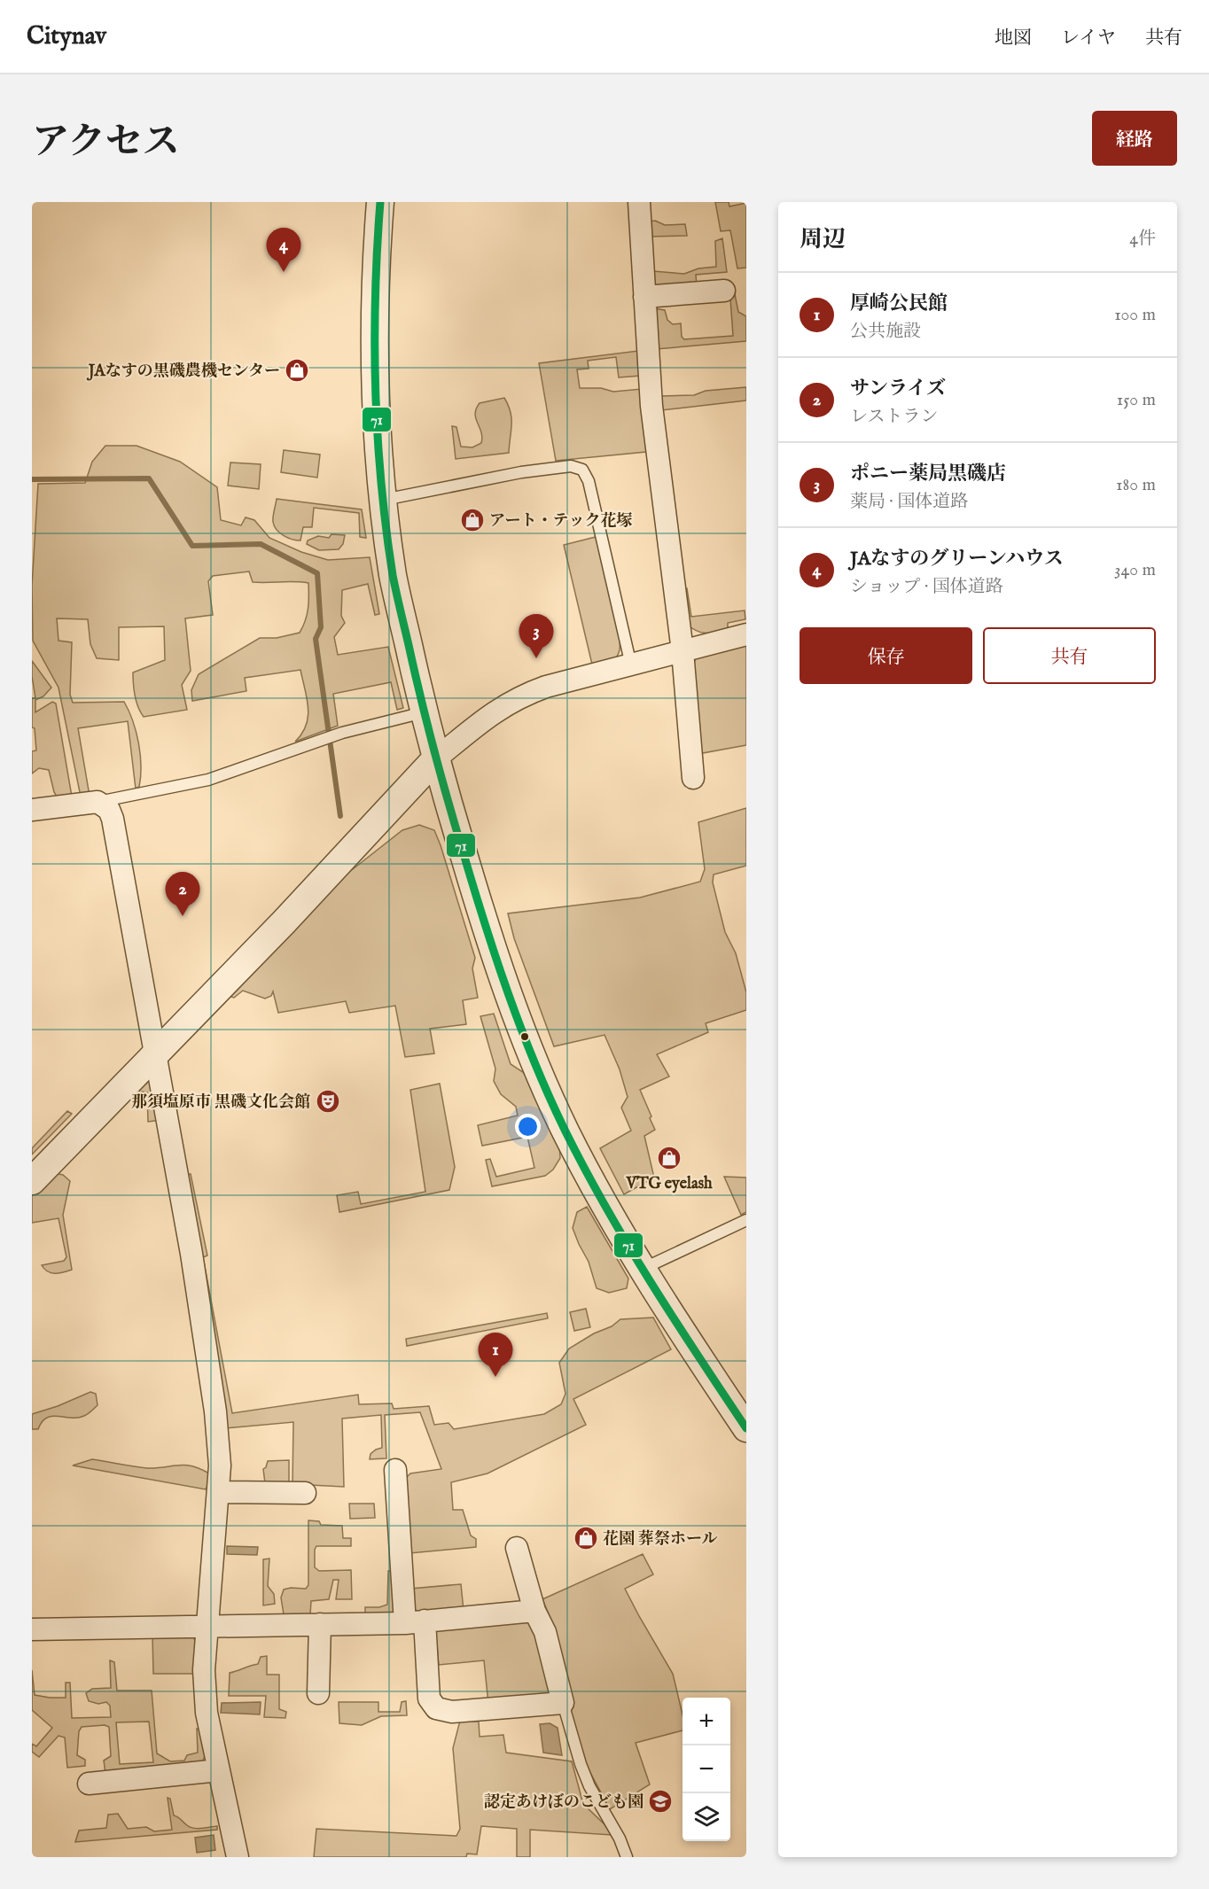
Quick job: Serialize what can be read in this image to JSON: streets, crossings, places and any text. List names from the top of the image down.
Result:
{
  "places": {
    "shop": [
      "JAなすの黒磯農機センター",
      "アート・テック花塚",
      "VTG eyelash",
      "花園 葬祭ホール"
    ],
    "theatre": ["那須塩原市 黒磯文化会館"],
    "school or university": ["認定あけぼのこども園"]
  },
  "lines": ["transit line 71"],
  "page": {
    "header": "Citynav",
    "nav": ["地図", "レイヤ", "共有"],
    "title": "アクセス",
    "buttons": [
      "経路",
      ["保存", "共有"]
    ],
    "heading": ["周辺", "4件"],
    "pins": [
      "4",
      "3",
      "2",
      "1"
    ],
    "list": [
      {
        "mark": "1",
        "name": "厚崎公民館",
        "note": "公共施設",
        "value": "100 m"
      },
      {
        "mark": "2",
        "name": "サンライズ",
        "note": "レストラン",
        "value": "150 m"
      },
      {
        "mark": "3",
        "name": "ポニー薬局黒磯店",
        "note": "薬局 · 国体道路",
        "value": "180 m"
      },
      {
        "mark": "4",
        "name": "JAなすのグリーンハウス",
        "note": "ショップ · 国体道路",
        "value": "340 m"
      }
    ],
    "map_buttons": ["+", "−"]
  }
}
